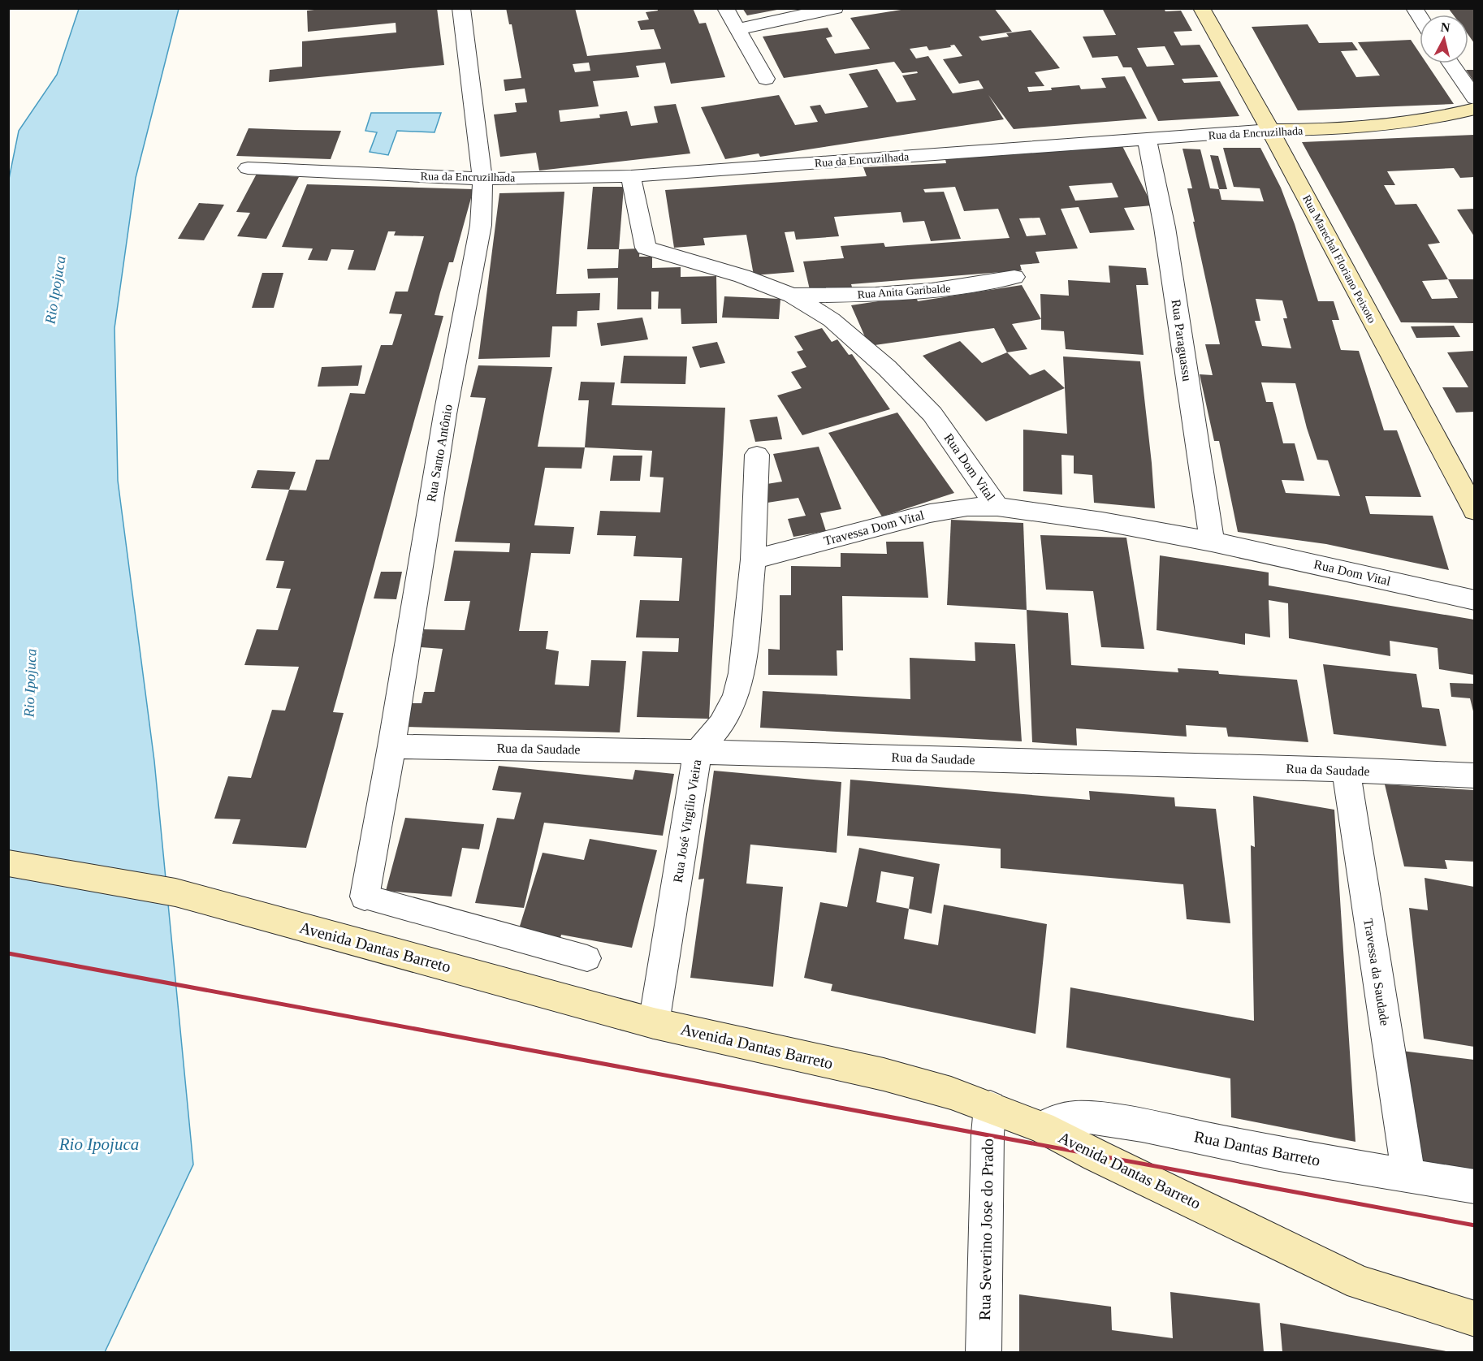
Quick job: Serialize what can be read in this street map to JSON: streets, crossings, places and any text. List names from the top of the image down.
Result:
{
  "streets": {
    "street": [
      "Rua da Encruzilhada",
      "Rua Marechal Floriano Peixoto",
      "Rua Anita Garibalde",
      "Rua Paraguassu",
      "Rua Santo Antônio",
      "Rua Dom Vital",
      "Travessa Dom Vital",
      "Rua da Saudade",
      "Rua José Virgílio Vieira",
      "Avenida Dantas Barreto",
      "Travessa da Saudade",
      "Rua Dantas Barreto",
      "Rua Severino Jose do Prado"
    ]
  },
  "crossings": [
    ["Rua da Encruzilhada", "Rua Marechal Floriano Peixoto"],
    ["Rua da Encruzilhada", "Rua Paraguassu"],
    ["Rua da Encruzilhada", "Rua Santo Antônio"],
    ["Rua da Encruzilhada", "Rua Dom Vital"],
    ["Rua Anita Garibalde", "Rua Dom Vital"],
    ["Rua Paraguassu", "Rua Dom Vital"],
    ["Rua Santo Antônio", "Rua da Saudade"],
    ["Rua Dom Vital", "Travessa Dom Vital"],
    ["Travessa Dom Vital", "Rua José Virgílio Vieira"],
    ["Rua da Saudade", "Rua José Virgílio Vieira"],
    ["Rua da Saudade", "Travessa da Saudade"],
    ["Rua José Virgílio Vieira", "Avenida Dantas Barreto"],
    ["Avenida Dantas Barreto", "Rua Dantas Barreto"],
    ["Avenida Dantas Barreto", "Rua Severino Jose do Prado"],
    ["Travessa da Saudade", "Rua Dantas Barreto"]
  ],
  "water": ["Rio Ipojuca"],
  "north": "top"
}
